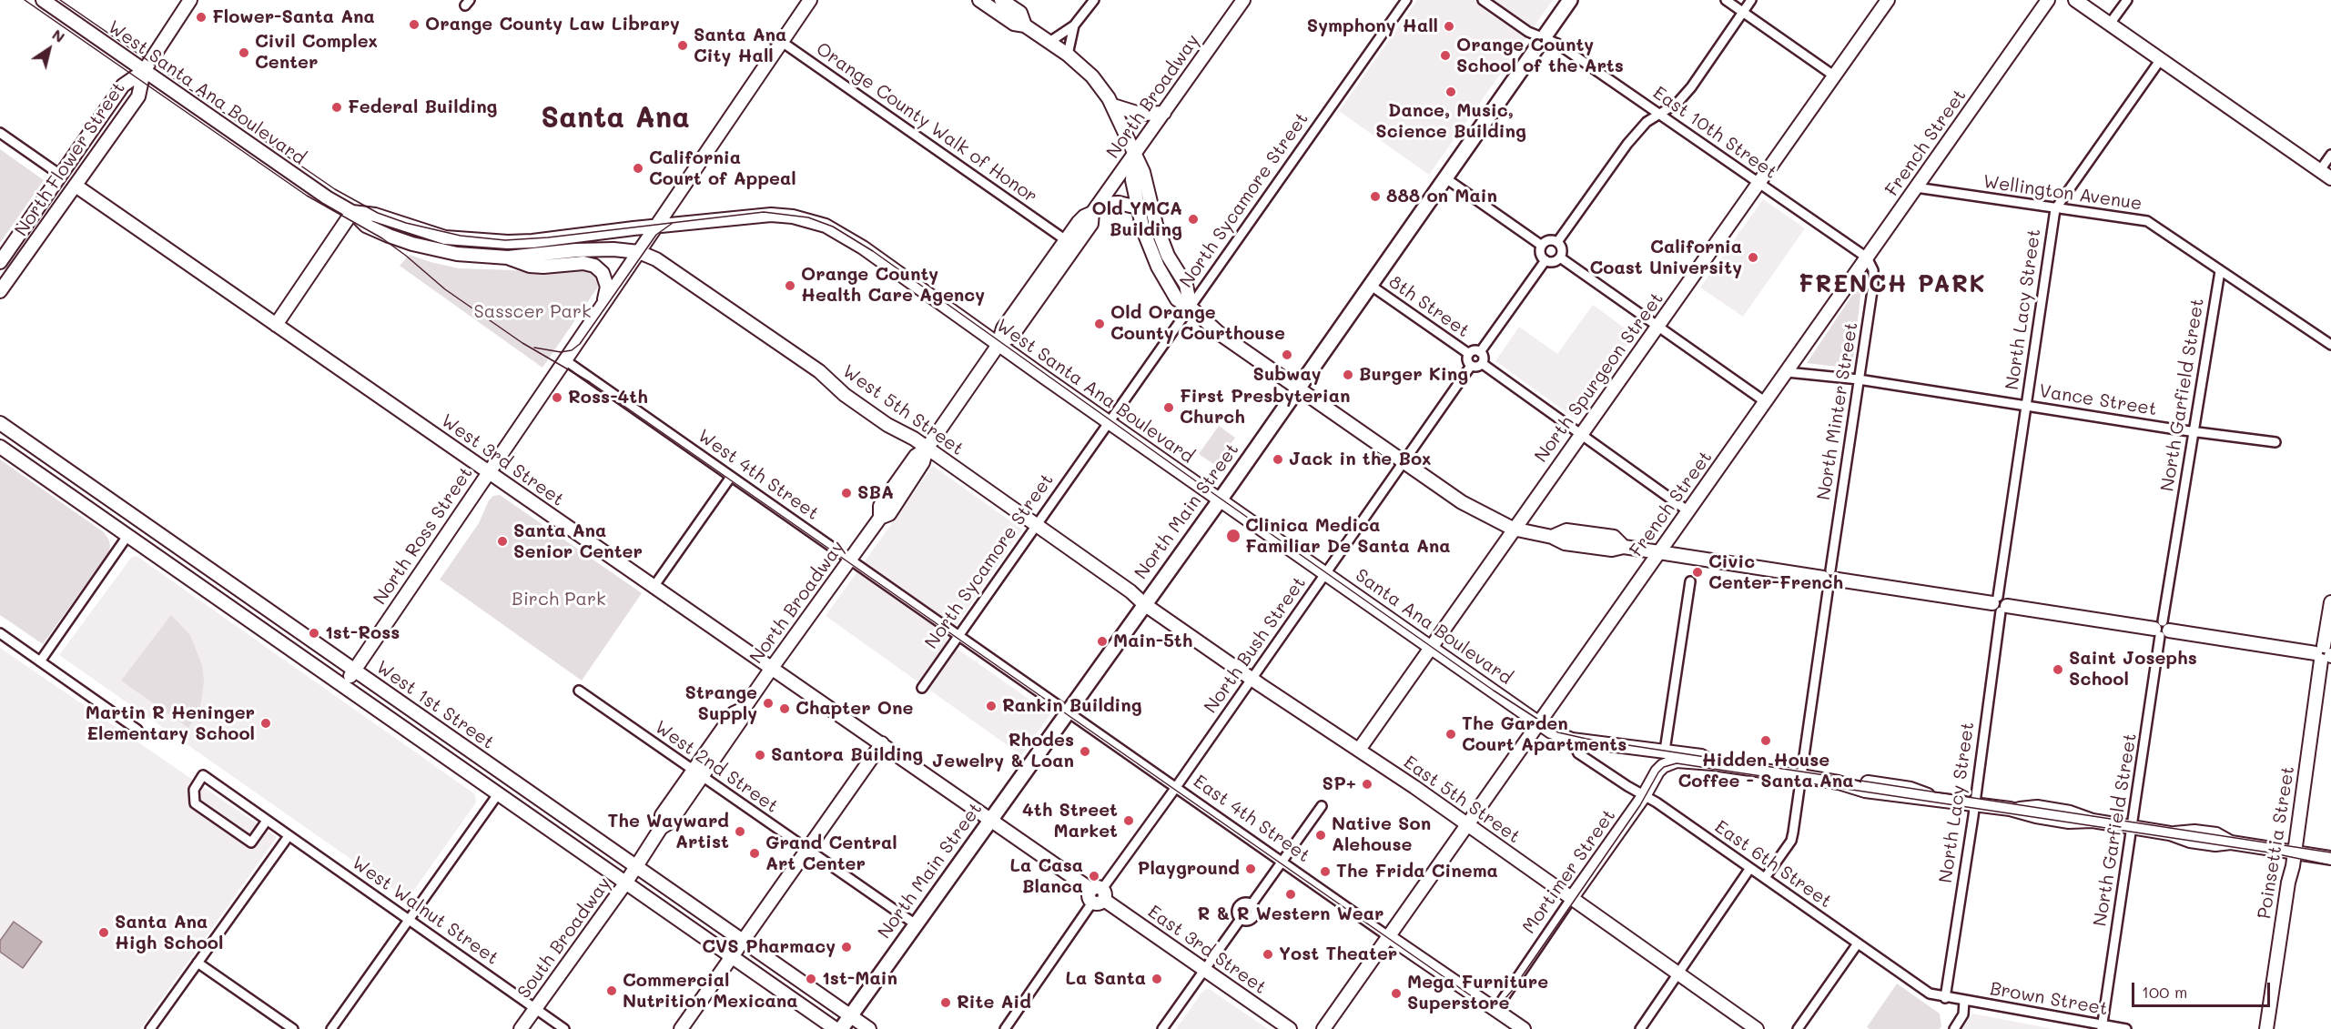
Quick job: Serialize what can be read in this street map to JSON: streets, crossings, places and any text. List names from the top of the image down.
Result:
{
  "streets": {
    "main road": [
      "West Santa Ana Boulevard",
      "North Broadway",
      "French Street",
      "North Flower Street",
      "North Spurgeon Street",
      "West 5th Street",
      "West 3rd Street",
      "North Main Street",
      "North Ross Street",
      "Santa Ana Boulevard",
      "West 1st Street",
      "East 5th Street",
      "East 4th Street",
      "Poinsettia Street",
      "Mortimer Street",
      "South Broadway",
      "East 3rd Street"
    ],
    "street": [
      "Orange County Walk of Honor",
      "East 10th Street",
      "Wellington Avenue",
      "North Sycamore Street",
      "8th Street",
      "North Lacy Street",
      "North Garfield Street",
      "Vance Street",
      "North Minter Street",
      "West 4th Street",
      "North Bush Street",
      "West 2nd Street",
      "East 6th Street",
      "West Walnut Street",
      "Brown Street"
    ]
  },
  "crossings": [
    ["West Santa Ana Boulevard", "North Broadway"],
    ["West Santa Ana Boulevard", "North Flower Street"],
    ["West Santa Ana Boulevard", "North Sycamore Street"],
    ["West Santa Ana Boulevard", "West 5th Street"],
    ["West Santa Ana Boulevard", "North Main Street"],
    ["West Santa Ana Boulevard", "North Ross Street"],
    ["West Santa Ana Boulevard", "Santa Ana Boulevard"],
    ["North Broadway", "Orange County Walk of Honor"],
    ["North Broadway", "West 5th Street"],
    ["North Broadway", "West 3rd Street"],
    ["North Broadway", "West 4th Street"],
    ["North Broadway", "West 1st Street"],
    ["North Broadway", "West 2nd Street"],
    ["North Broadway", "South Broadway"],
    ["Orange County Walk of Honor", "North Ross Street"],
    ["East 10th Street", "French Street"],
    ["East 10th Street", "North Spurgeon Street"],
    ["East 10th Street", "North Minter Street"],
    ["East 10th Street", "North Main Street"],
    ["French Street", "Wellington Avenue"],
    ["French Street", "Vance Street"],
    ["French Street", "North Minter Street"],
    ["French Street", "Santa Ana Boulevard"],
    ["French Street", "East 5th Street"],
    ["French Street", "East 4th Street"],
    ["North Flower Street", "West 3rd Street"],
    ["Wellington Avenue", "North Lacy Street"],
    ["Wellington Avenue", "North Garfield Street"],
    ["North Sycamore Street", "West 5th Street"],
    ["North Sycamore Street", "West 4th Street"],
    ["8th Street", "North Main Street"],
    ["8th Street", "North Bush Street"],
    ["North Lacy Street", "Vance Street"],
    ["North Lacy Street", "East 6th Street"],
    ["North Spurgeon Street", "Santa Ana Boulevard"],
    ["North Spurgeon Street", "East 5th Street"],
    ["North Garfield Street", "Vance Street"],
    ["North Garfield Street", "Brown Street"],
    ["Vance Street", "North Minter Street"],
    ["West 5th Street", "North Main Street"],
    ["West 5th Street", "North Ross Street"],
    ["West 5th Street", "East 5th Street"],
    ["North Minter Street", "East 6th Street"],
    ["West 3rd Street", "North Main Street"],
    ["West 3rd Street", "North Ross Street"],
    ["West 3rd Street", "East 3rd Street"],
    ["West 4th Street", "North Main Street"],
    ["West 4th Street", "North Ross Street"],
    ["West 4th Street", "East 4th Street"],
    ["North Main Street", "West 1st Street"],
    ["North Main Street", "West 2nd Street"],
    ["North Main Street", "East 5th Street"],
    ["North Main Street", "East 4th Street"],
    ["North Main Street", "East 3rd Street"],
    ["North Ross Street", "West 1st Street"],
    ["Santa Ana Boulevard", "North Bush Street"],
    ["Santa Ana Boulevard", "East 6th Street"],
    ["Santa Ana Boulevard", "Mortimer Street"],
    ["North Bush Street", "East 5th Street"],
    ["North Bush Street", "East 4th Street"],
    ["North Bush Street", "East 3rd Street"],
    ["West 1st Street", "South Broadway"],
    ["East 5th Street", "Mortimer Street"],
    ["East 4th Street", "Mortimer Street"],
    ["East 6th Street", "Mortimer Street"],
    ["East 6th Street", "Brown Street"],
    ["West Walnut Street", "South Broadway"]
  ],
  "districts": ["Santa Ana", "FRENCH PARK"],
  "parks": ["Sasscer Park", "Birch Park"],
  "places": [
    "Flower-Santa Ana",
    "Orange County Law Library",
    "Symphony Hall",
    "Santa Ana City Hall",
    "Civil Complex Center",
    "Orange County School of the Arts",
    "Dance, Music, Science Building",
    "Federal Building",
    "California Court of Appeal",
    "888 on Main",
    "Old YMCA Building",
    "California Coast University",
    "Orange County Health Care Agency",
    "Old Orange County Courthouse",
    "Subway",
    "Burger King",
    "Ross-4th",
    "First Presbyterian Church",
    "Jack in the Box",
    "SBA",
    "Clinica Medica Familiar De Santa Ana",
    "Santa Ana Senior Center",
    "Civic Center-French",
    "1st-Ross",
    "Main-5th",
    "Saint Josephs School",
    "Strange Supply",
    "Rankin Building",
    "Chapter One",
    "Martin R Heninger Elementary School",
    "The Garden Court Apartments",
    "Hidden House Coffee - Santa Ana",
    "Rhodes Jewelry & Loan",
    "Santora Building",
    "SP+",
    "4th Street Market",
    "The Wayward Artist",
    "Native Son Alehouse",
    "Grand Central Art Center",
    "Playground",
    "The Frida Cinema",
    "La Casa Blanca",
    "R & R Western Wear",
    "Santa Ana High School",
    "CVS Pharmacy",
    "Yost Theater",
    "1st-Main",
    "La Santa",
    "Commercial Nutrition Mexicana",
    "Mega Furniture Superstore",
    "Rite Aid"
  ],
  "scale_bar": "100 m",
  "north": "top right"
}
